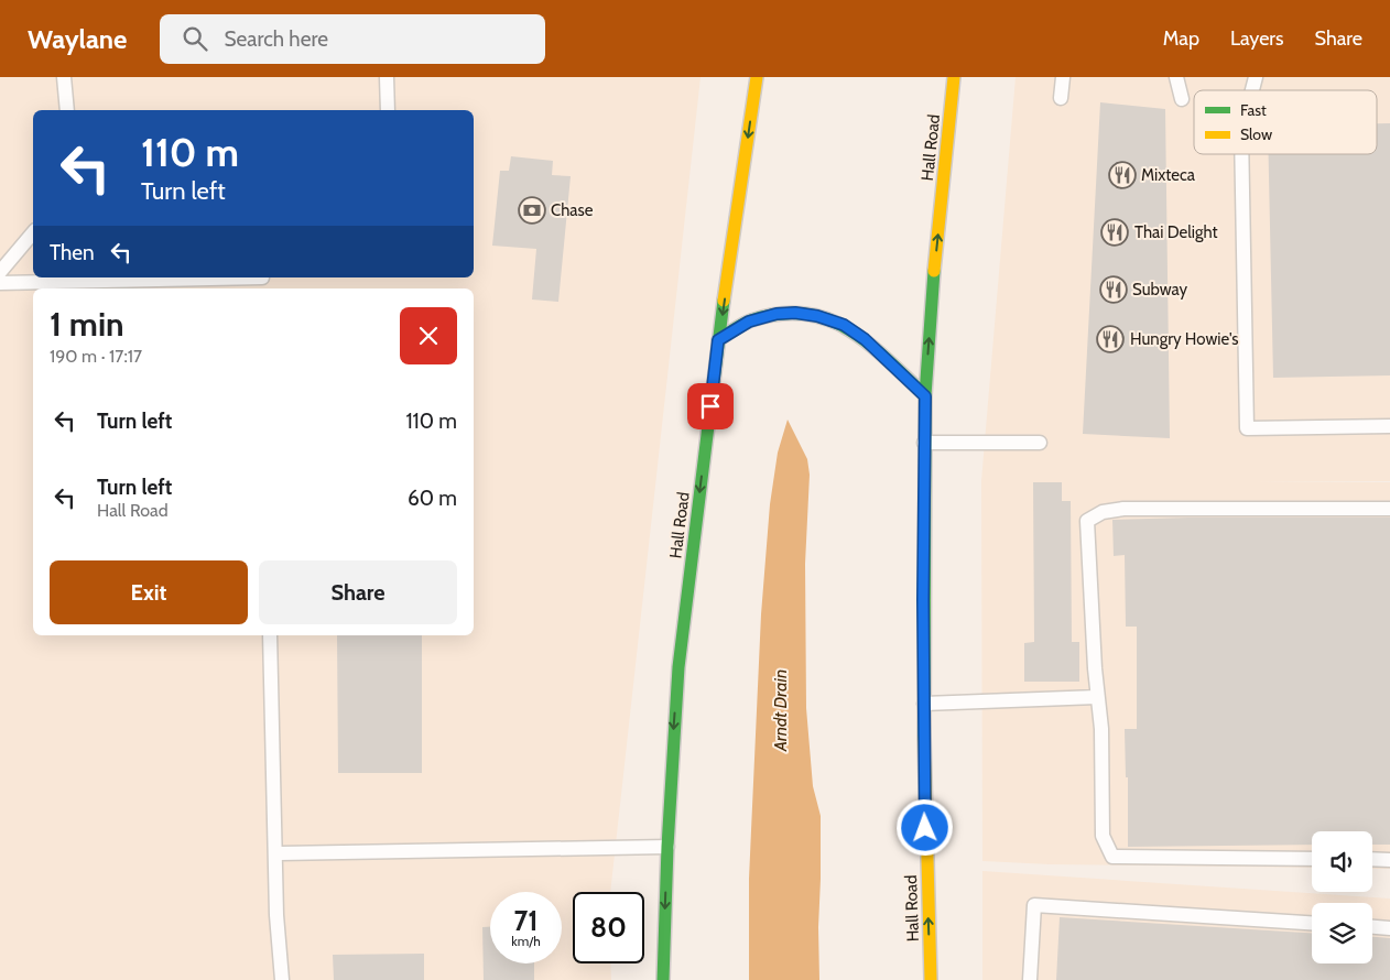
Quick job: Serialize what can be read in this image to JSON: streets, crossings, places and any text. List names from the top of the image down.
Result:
{
  "streets": {
    "highway": ["Hall Road"]
  },
  "water": ["Arndt Drain"],
  "places": {
    "restaurant": [
      "Mixteca",
      "Thai Delight",
      "Subway",
      "Hungry Howie's"
    ],
    "bank": ["Chase"]
  },
  "legend": ["Fast", "Slow"],
  "page": {
    "header": "Waylane",
    "search": "Search here",
    "nav": ["Map", "Layers", "Share"],
    "turn": ["110 m", "Turn left"],
    "then": "Then",
    "heading": ["1 min", "190 m · 17:17"],
    "list": [
      {
        "name": "Turn left",
        "value": "110 m"
      },
      {
        "name": "Turn left",
        "note": "Hall Road",
        "value": "60 m"
      }
    ],
    "buttons": ["Exit", "Share"],
    "speed": "71 km/h",
    "limit": "80"
  }
}
